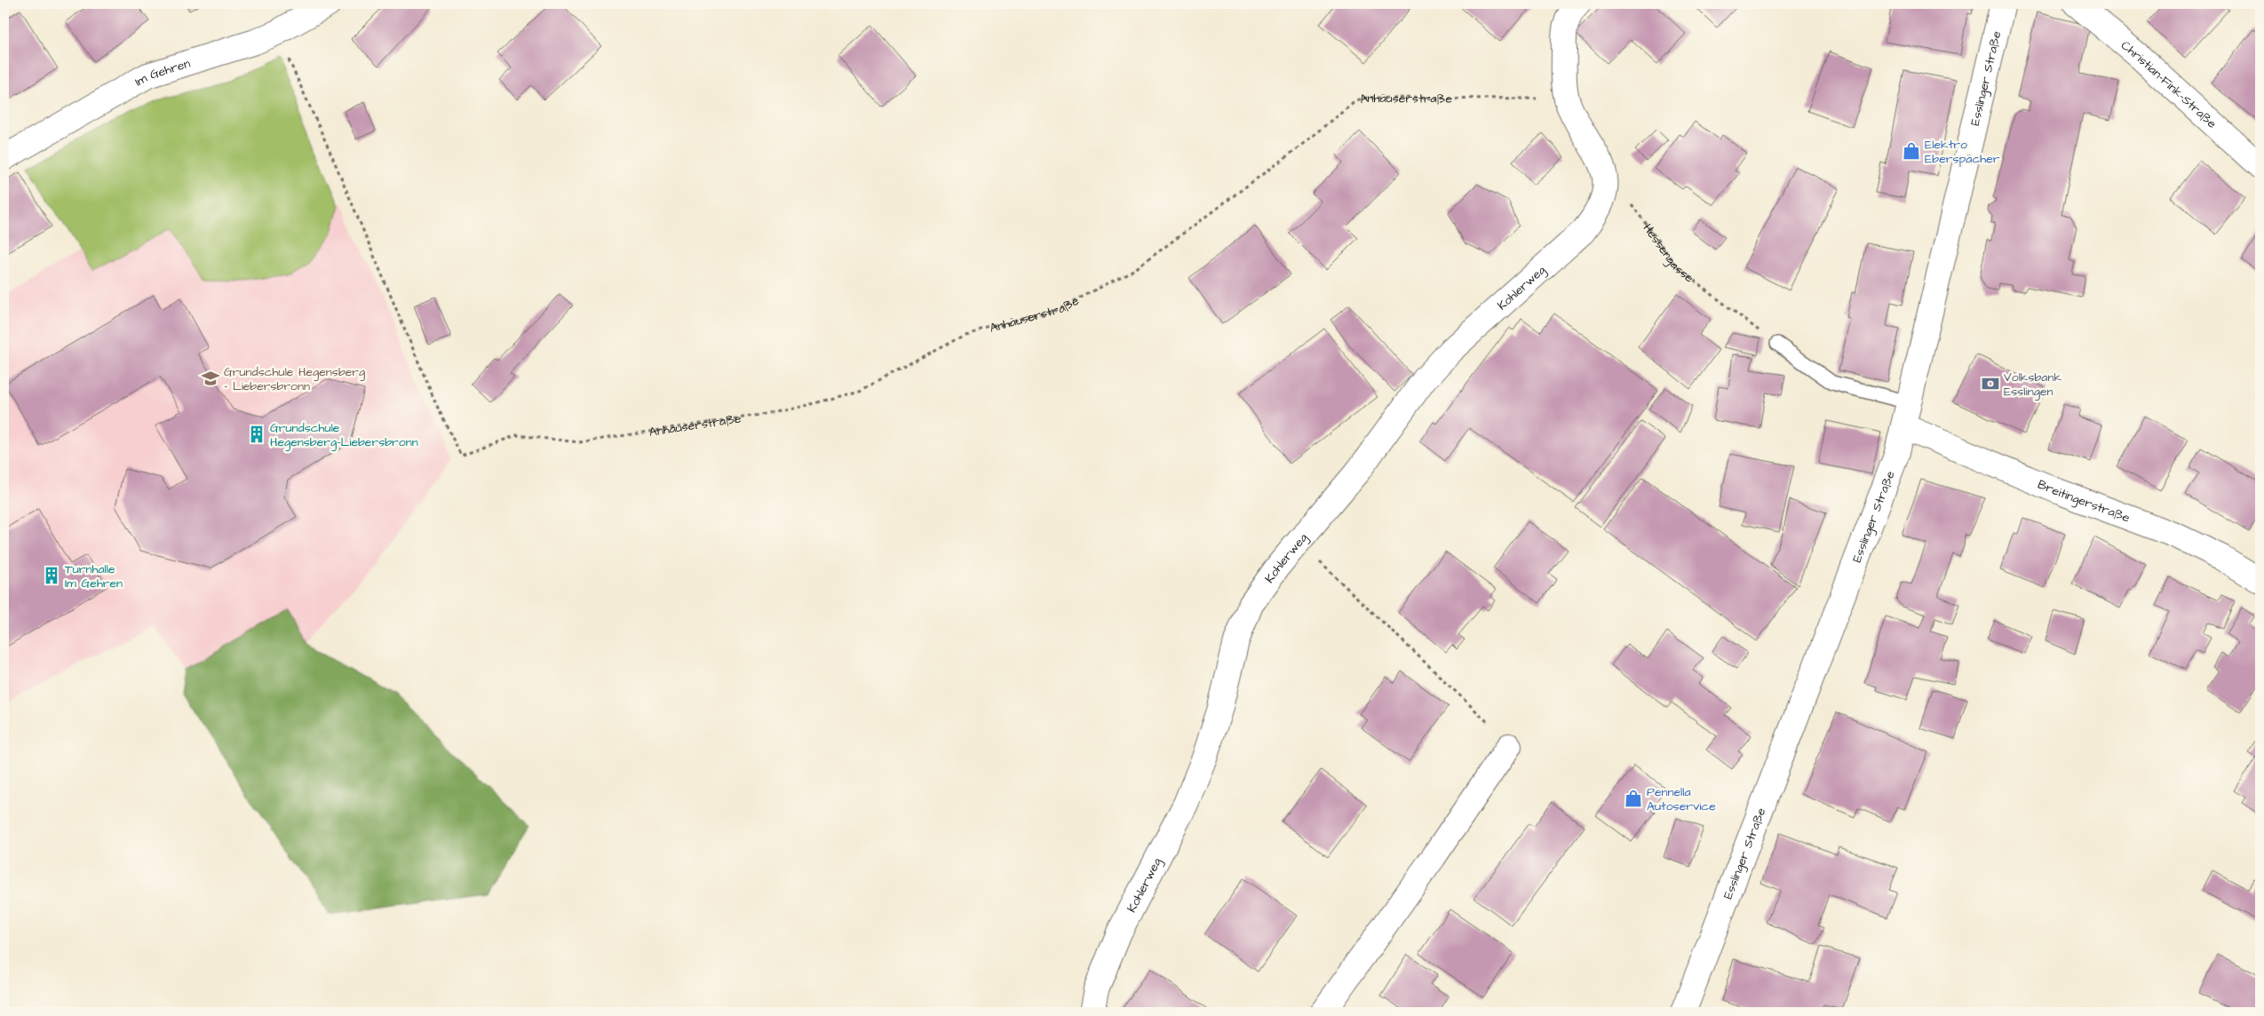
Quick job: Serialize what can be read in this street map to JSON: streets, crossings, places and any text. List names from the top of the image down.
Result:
{
  "streets": {
    "street": [
      "Im Gehren",
      "Esslinger Straße",
      "Christian-Fink-Straße",
      "Kohlerweg",
      "Breitingerstraße"
    ],
    "path": ["Anhäuserstraße", "Hessengasse"]
  },
  "crossings": [
    ["Im Gehren", "Anhäuserstraße"],
    ["Esslinger Straße", "Breitingerstraße"],
    ["Hessengasse", "Kohlerweg"]
  ],
  "places": {
    "shop": ["Elektro Eberspächer", "Pennella Autoservice"],
    "school or university": ["Grundschule Hegensberg - Liebersbronn"],
    "bank": ["Volksbank Esslingen"],
    "building": ["Grundschule Hegensberg-Liebersbronn", "Turnhalle Im Gehren"]
  }
}
